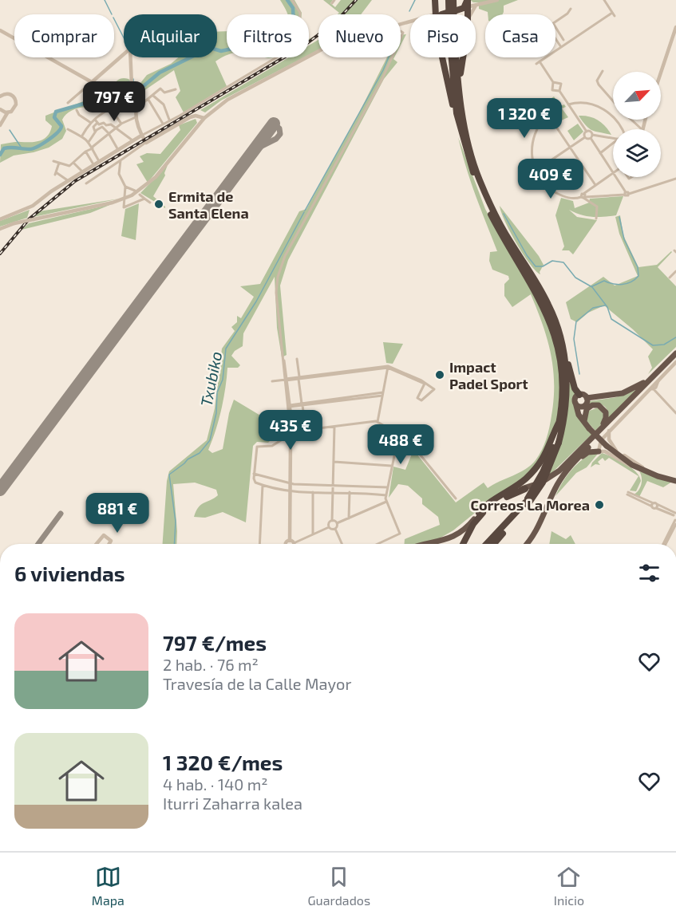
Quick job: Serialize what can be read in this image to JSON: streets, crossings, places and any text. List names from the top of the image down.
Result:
{
  "water": ["Txubiko"],
  "places": ["Ermita de Santa Elena", "Impact Padel Sport", "Correos La Morea"],
  "north": "top right",
  "page": {
    "chip": [
      "Comprar",
      "Alquilar",
      "Filtros",
      "Nuevo",
      "Piso",
      "Casa"
    ],
    "price": [
      "797 €",
      "1 320 €",
      "409 €",
      "435 €",
      "488 €",
      "881 €"
    ],
    "heading": "6 viviendas",
    "list": [
      {
        "name": "797 €/mes",
        "note": "2 hab. · 76 m² · Travesía de la Calle Mayor"
      },
      {
        "name": "1 320 €/mes",
        "note": "4 hab. · 140 m² · Iturri Zaharra kalea"
      }
    ],
    "tabs": ["Mapa", "Guardados", "Inicio"]
  }
}
